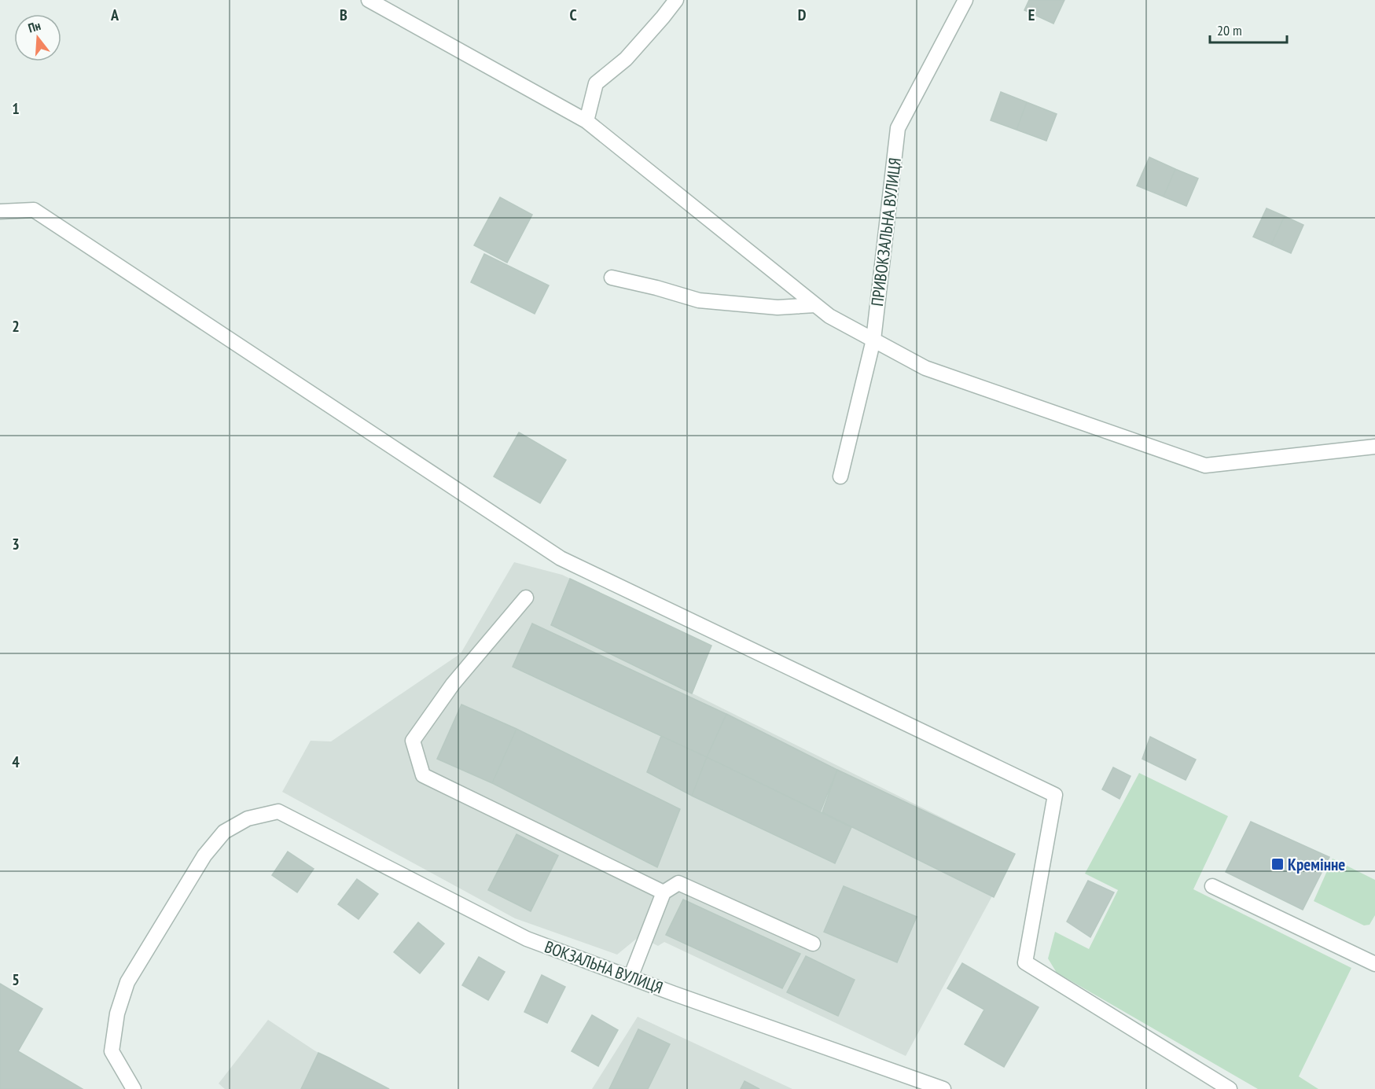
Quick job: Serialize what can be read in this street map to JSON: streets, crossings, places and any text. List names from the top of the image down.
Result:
{
  "streets": {
    "street": ["ПРИВОКЗАЛЬНА ВУЛИЦЯ", "ВОКЗАЛЬНА ВУЛИЦЯ"]
  },
  "places": {
    "transit": ["Кремінне"]
  },
  "scale_bar": "20 m",
  "north": "top",
  "grid": {
    "columns": [
      "A",
      "B",
      "C",
      "D",
      "E"
    ],
    "rows": [
      "1",
      "2",
      "3",
      "4",
      "5"
    ]
  }
}
